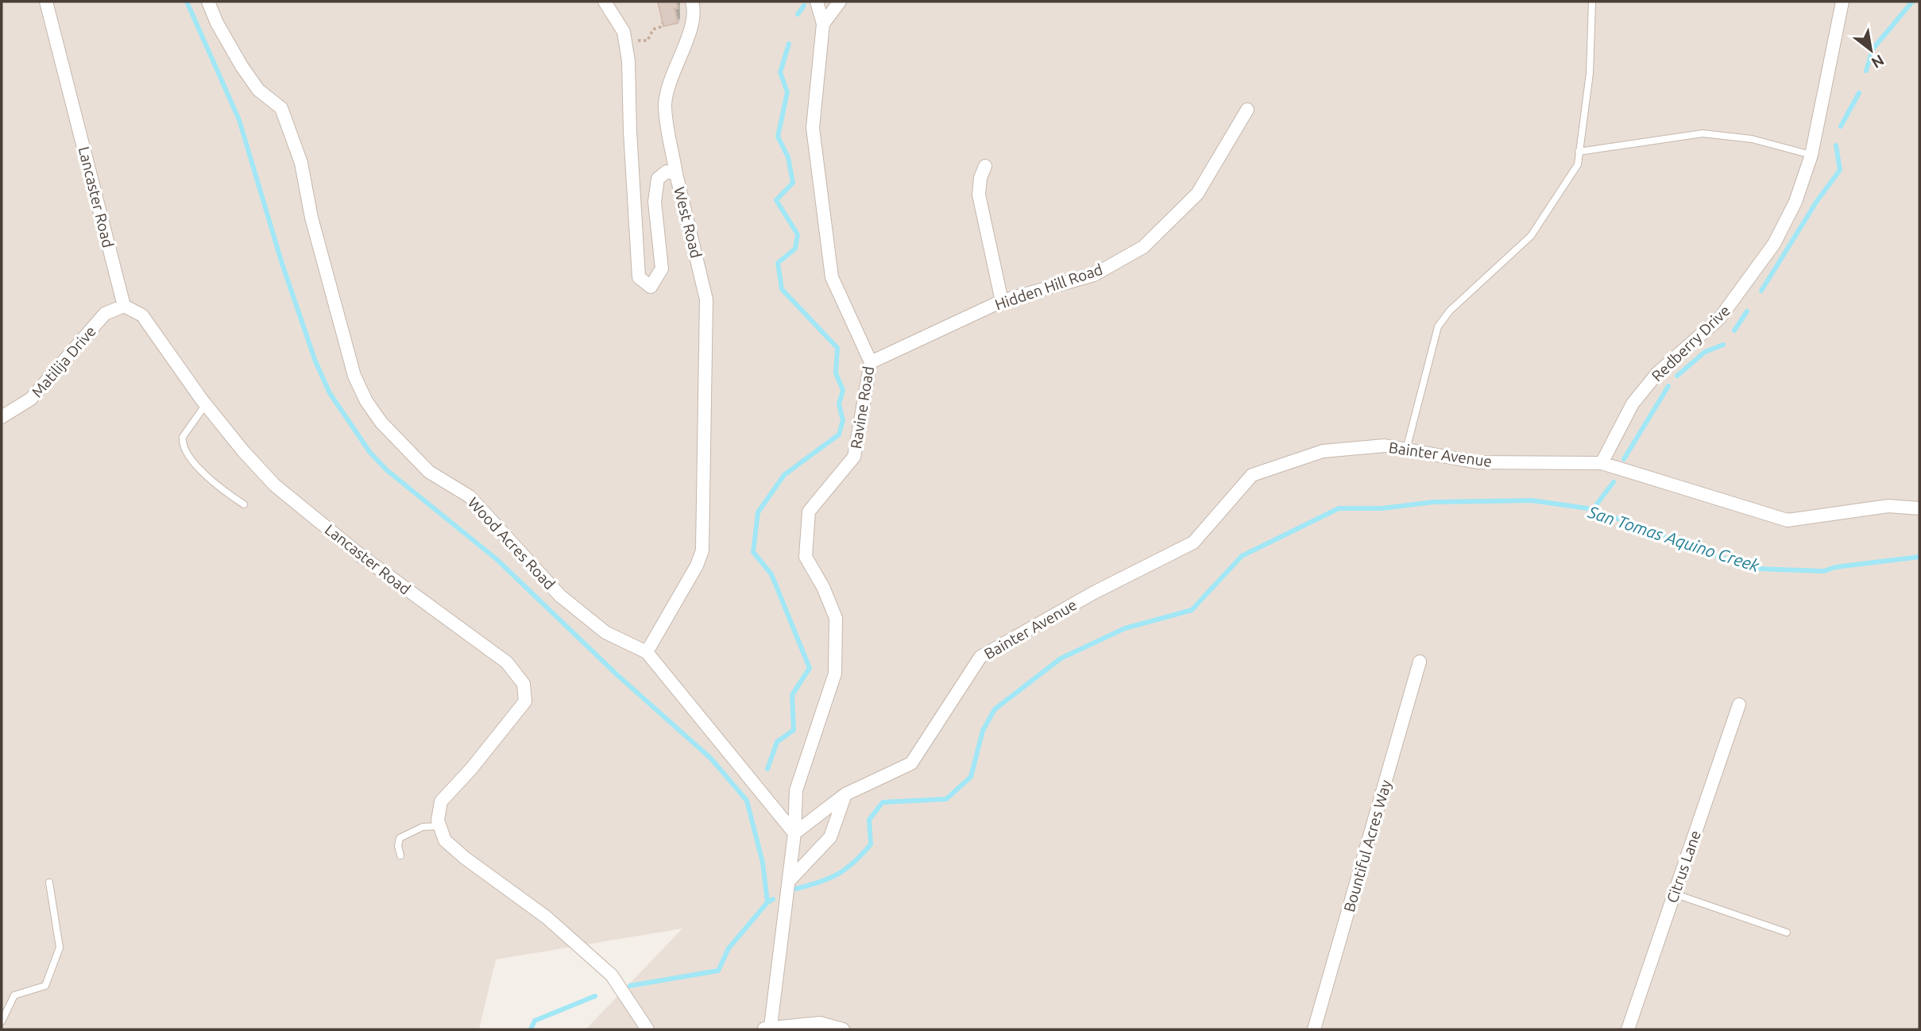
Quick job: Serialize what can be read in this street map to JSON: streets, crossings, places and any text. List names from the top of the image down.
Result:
{
  "streets": {
    "street": [
      "Lancaster Road",
      "West Road",
      "Hidden Hill Road",
      "Redberry Drive",
      "Matilija Drive",
      "Ravine Road",
      "Bainter Avenue",
      "Wood Acres Road",
      "Bountiful Acres Way",
      "Citrus Lane"
    ]
  },
  "crossings": [
    ["Lancaster Road", "Matilija Drive"],
    ["West Road", "Wood Acres Road"],
    ["Hidden Hill Road", "Ravine Road"],
    ["Redberry Drive", "Bainter Avenue"],
    ["Ravine Road", "Bainter Avenue"],
    ["Ravine Road", "Wood Acres Road"],
    ["Bainter Avenue", "Wood Acres Road"]
  ],
  "water": ["San Tomas Aquino Creek"],
  "north": "bottom right"
}
